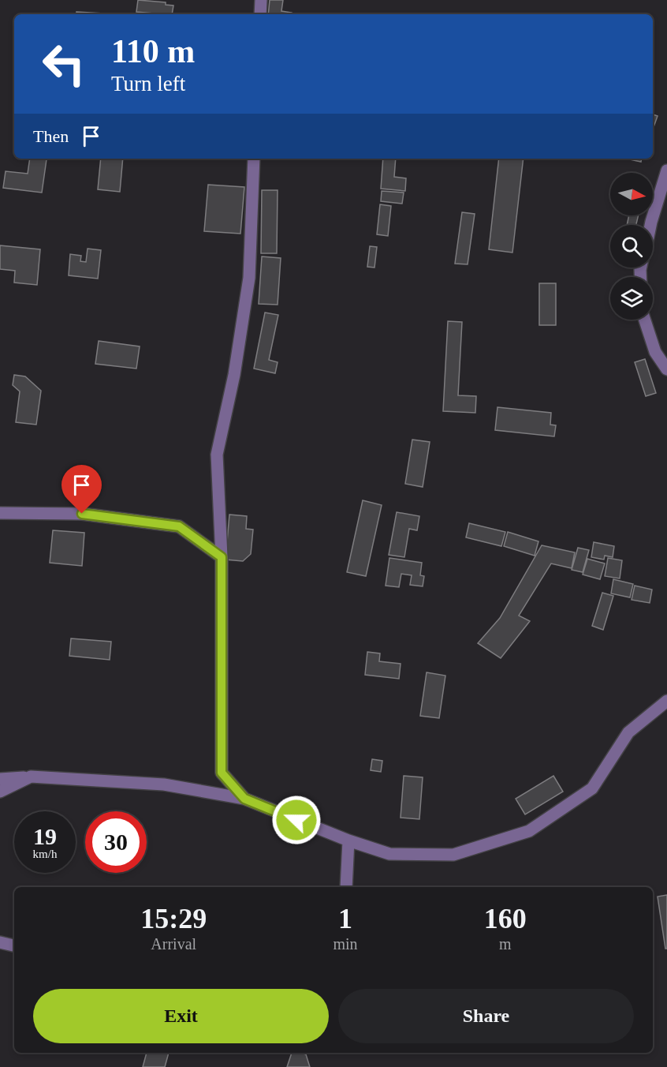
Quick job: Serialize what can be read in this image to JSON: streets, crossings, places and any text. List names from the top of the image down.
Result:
{
  "north": "right",
  "page": {
    "turn": ["110 m", "Turn left"],
    "then": "Then",
    "speed": "19 km/h",
    "limit": "30",
    "eta": [
      "15:29",
      "Arrival",
      "1",
      "min",
      "160",
      "m"
    ],
    "buttons": ["Exit", "Share"]
  }
}
